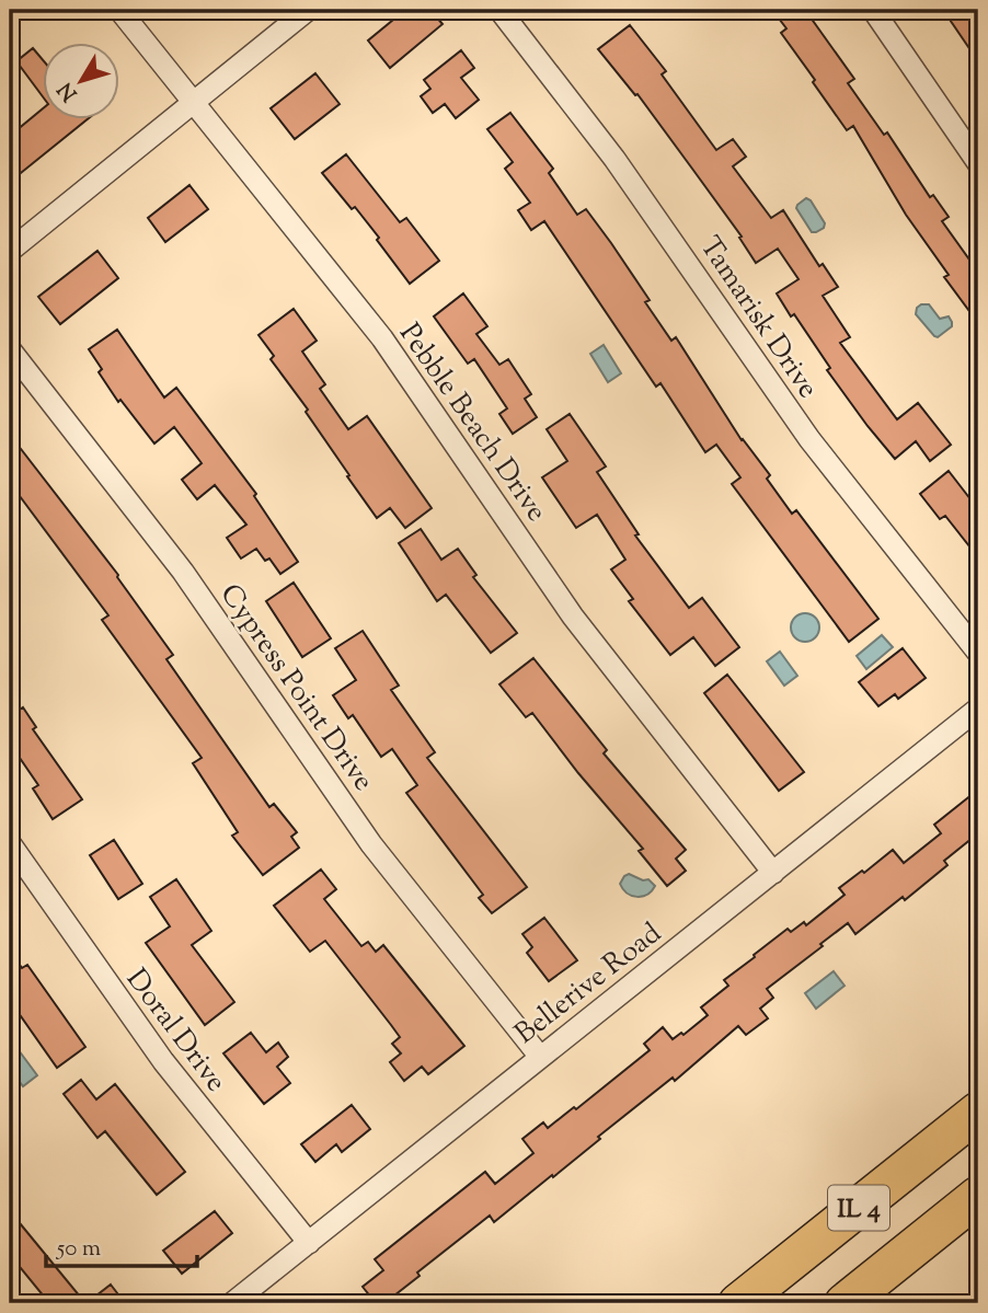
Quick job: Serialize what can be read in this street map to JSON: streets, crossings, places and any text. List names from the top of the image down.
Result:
{
  "streets": {
    "highway": ["IL 4"],
    "street": [
      "Tamarisk Drive",
      "Pebble Beach Drive",
      "Cypress Point Drive",
      "Bellerive Road",
      "Doral Drive"
    ]
  },
  "crossings": [
    ["Pebble Beach Drive", "Bellerive Road"],
    ["Cypress Point Drive", "Bellerive Road"],
    ["Bellerive Road", "Doral Drive"]
  ],
  "scale_bar": "50 m",
  "north": "bottom left"
}
